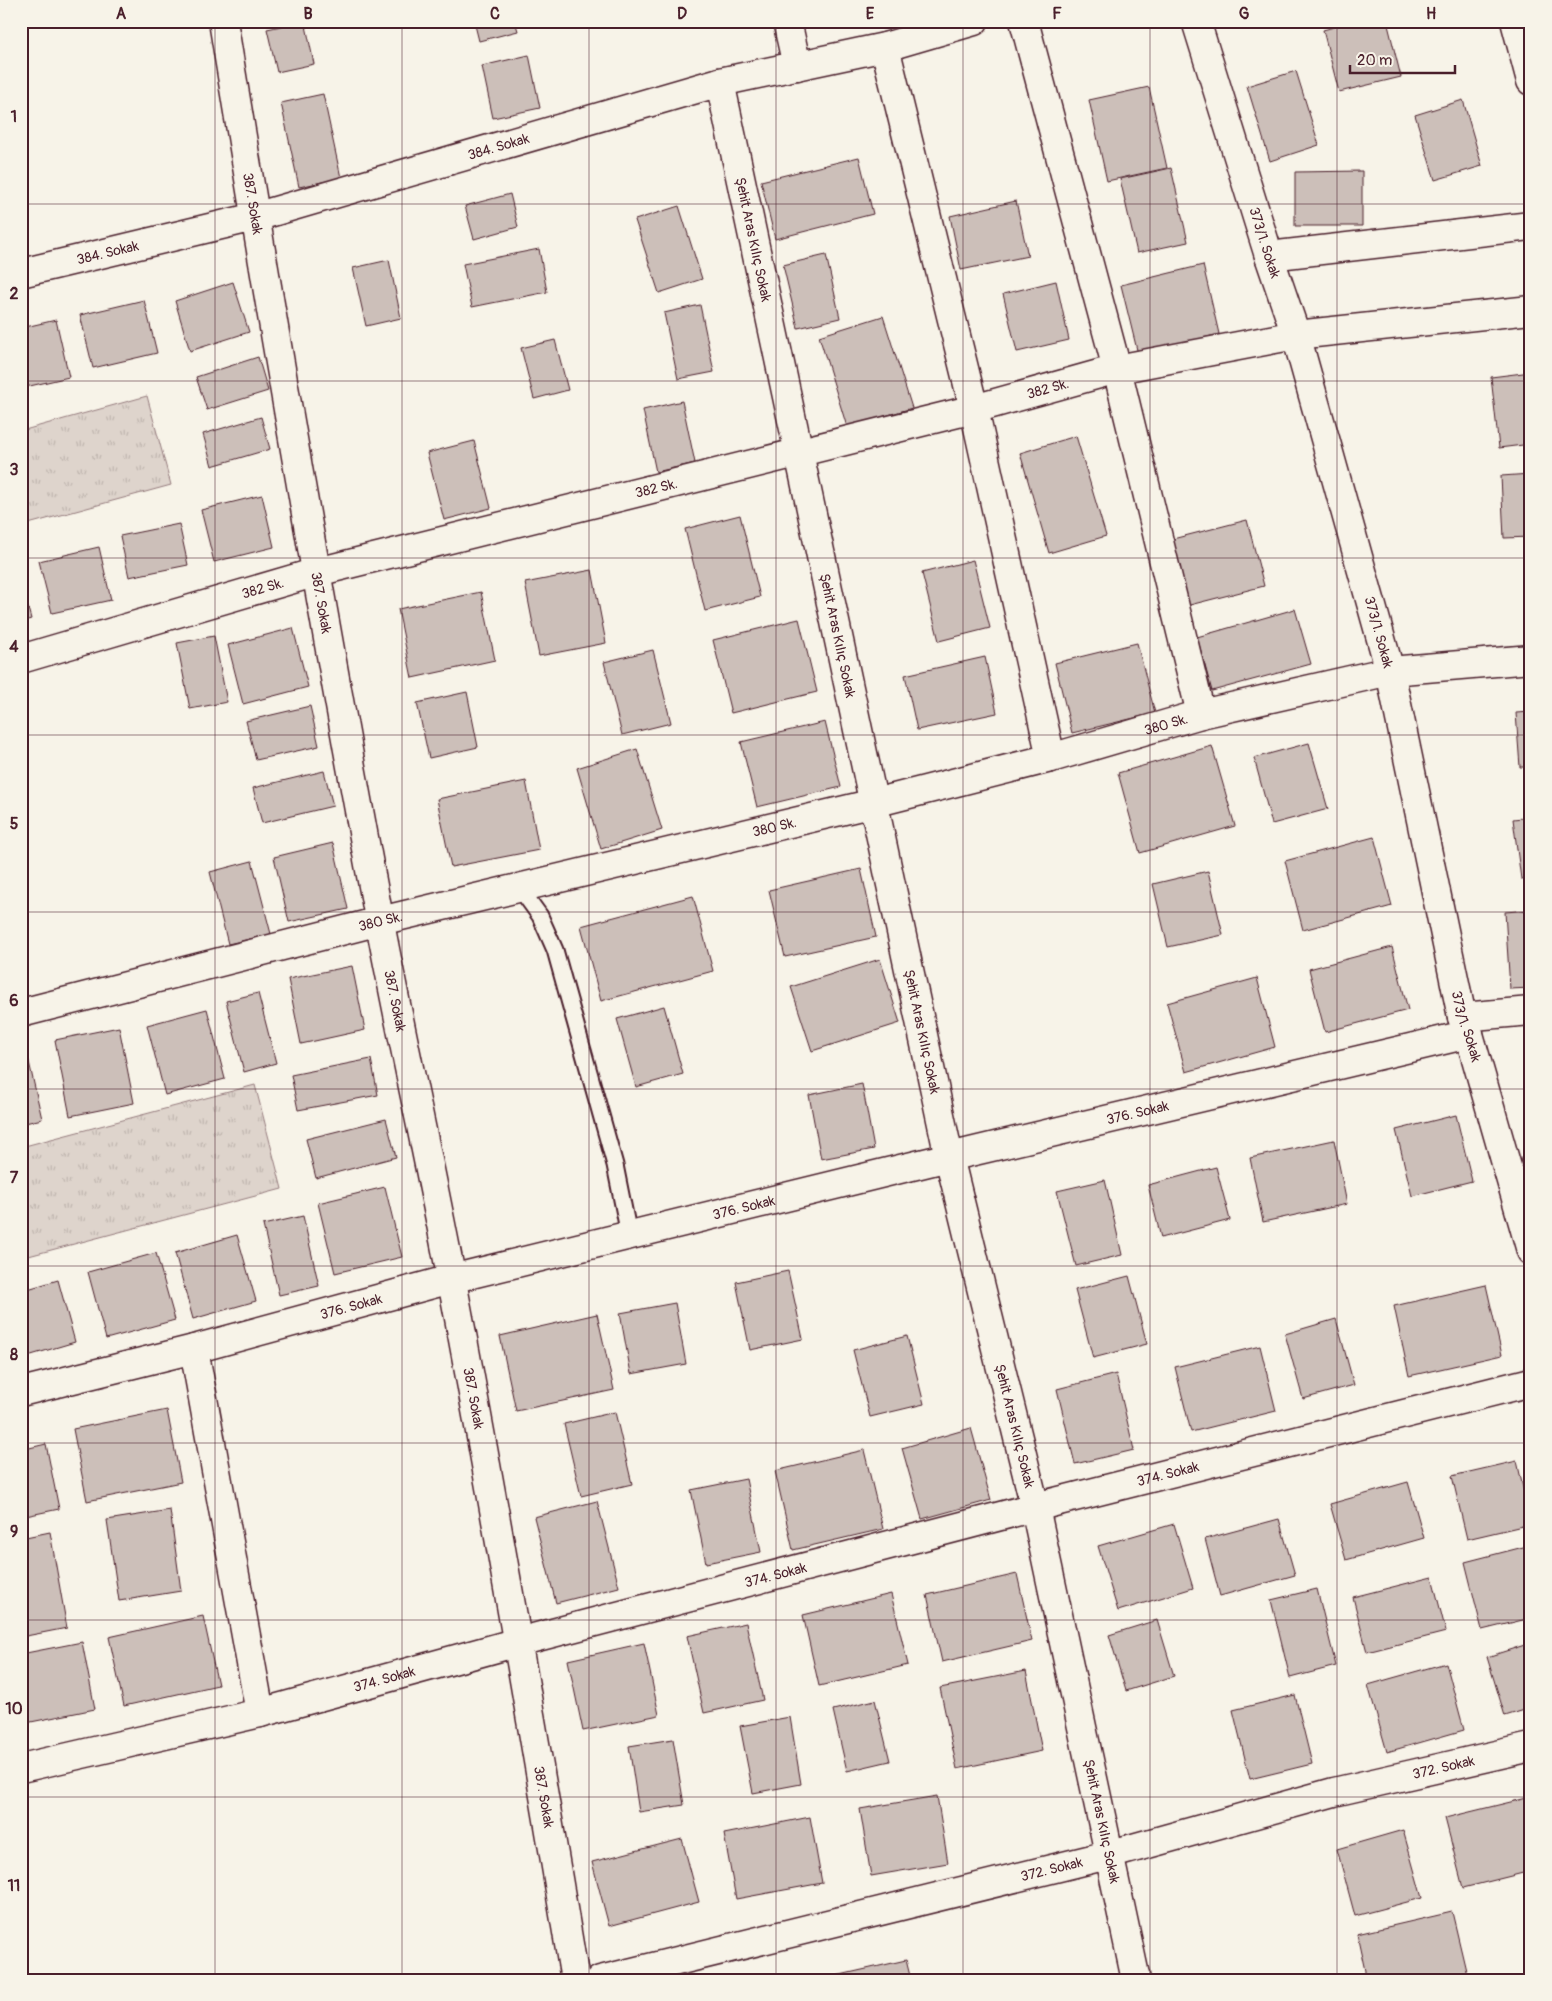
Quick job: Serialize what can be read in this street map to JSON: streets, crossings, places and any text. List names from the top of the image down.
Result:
{
  "streets": {
    "street": [
      "384. Sokak",
      "387. Sokak",
      "Şehit Aras Kılıç Sokak",
      "373/1. Sokak",
      "382 Sk.",
      "380 Sk.",
      "376. Sokak",
      "374. Sokak",
      "372. Sokak"
    ]
  },
  "crossings": [
    ["384. Sokak", "387. Sokak"],
    ["384. Sokak", "Şehit Aras Kılıç Sokak"],
    ["387. Sokak", "382 Sk."],
    ["387. Sokak", "380 Sk."],
    ["387. Sokak", "376. Sokak"],
    ["387. Sokak", "374. Sokak"],
    ["Şehit Aras Kılıç Sokak", "382 Sk."],
    ["Şehit Aras Kılıç Sokak", "380 Sk."],
    ["Şehit Aras Kılıç Sokak", "376. Sokak"],
    ["Şehit Aras Kılıç Sokak", "374. Sokak"],
    ["Şehit Aras Kılıç Sokak", "372. Sokak"],
    ["373/1. Sokak", "382 Sk."],
    ["373/1. Sokak", "380 Sk."],
    ["373/1. Sokak", "376. Sokak"]
  ],
  "scale_bar": "20 m",
  "grid": {
    "columns": [
      "A",
      "B",
      "C",
      "D",
      "E",
      "F",
      "G",
      "H"
    ],
    "rows": [
      "1",
      "2",
      "3",
      "4",
      "5",
      "6",
      "7",
      "8",
      "9",
      "10",
      "11"
    ]
  }
}
